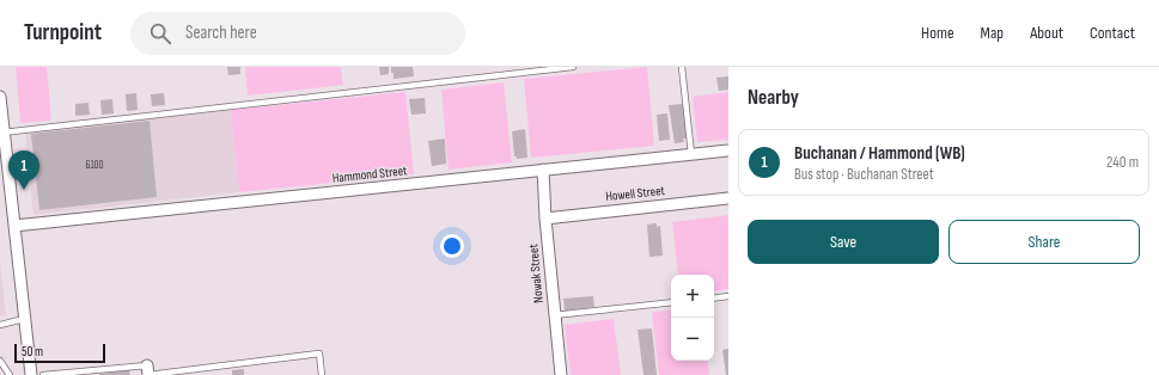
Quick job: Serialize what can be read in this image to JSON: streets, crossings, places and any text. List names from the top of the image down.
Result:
{
  "streets": {
    "street": ["Hammond Street", "Howell Street", "Nowak Street"]
  },
  "crossings": [
    ["Hammond Street", "Nowak Street"],
    ["Howell Street", "Nowak Street"]
  ],
  "house_numbers": ["6100"],
  "scale_bar": "50 m",
  "page": {
    "header": "Turnpoint",
    "search": "Search here",
    "nav": [
      "Home",
      "Map",
      "About",
      "Contact"
    ],
    "heading": "Nearby",
    "list": [
      {
        "mark": "1",
        "name": "Buchanan / Hammond (WB)",
        "note": "Bus stop · Buchanan Street",
        "value": "240 m"
      }
    ],
    "pins": "1",
    "buttons": ["Save", "Share"],
    "map_buttons": ["+", "−"],
    "scale": "50 m"
  }
}
